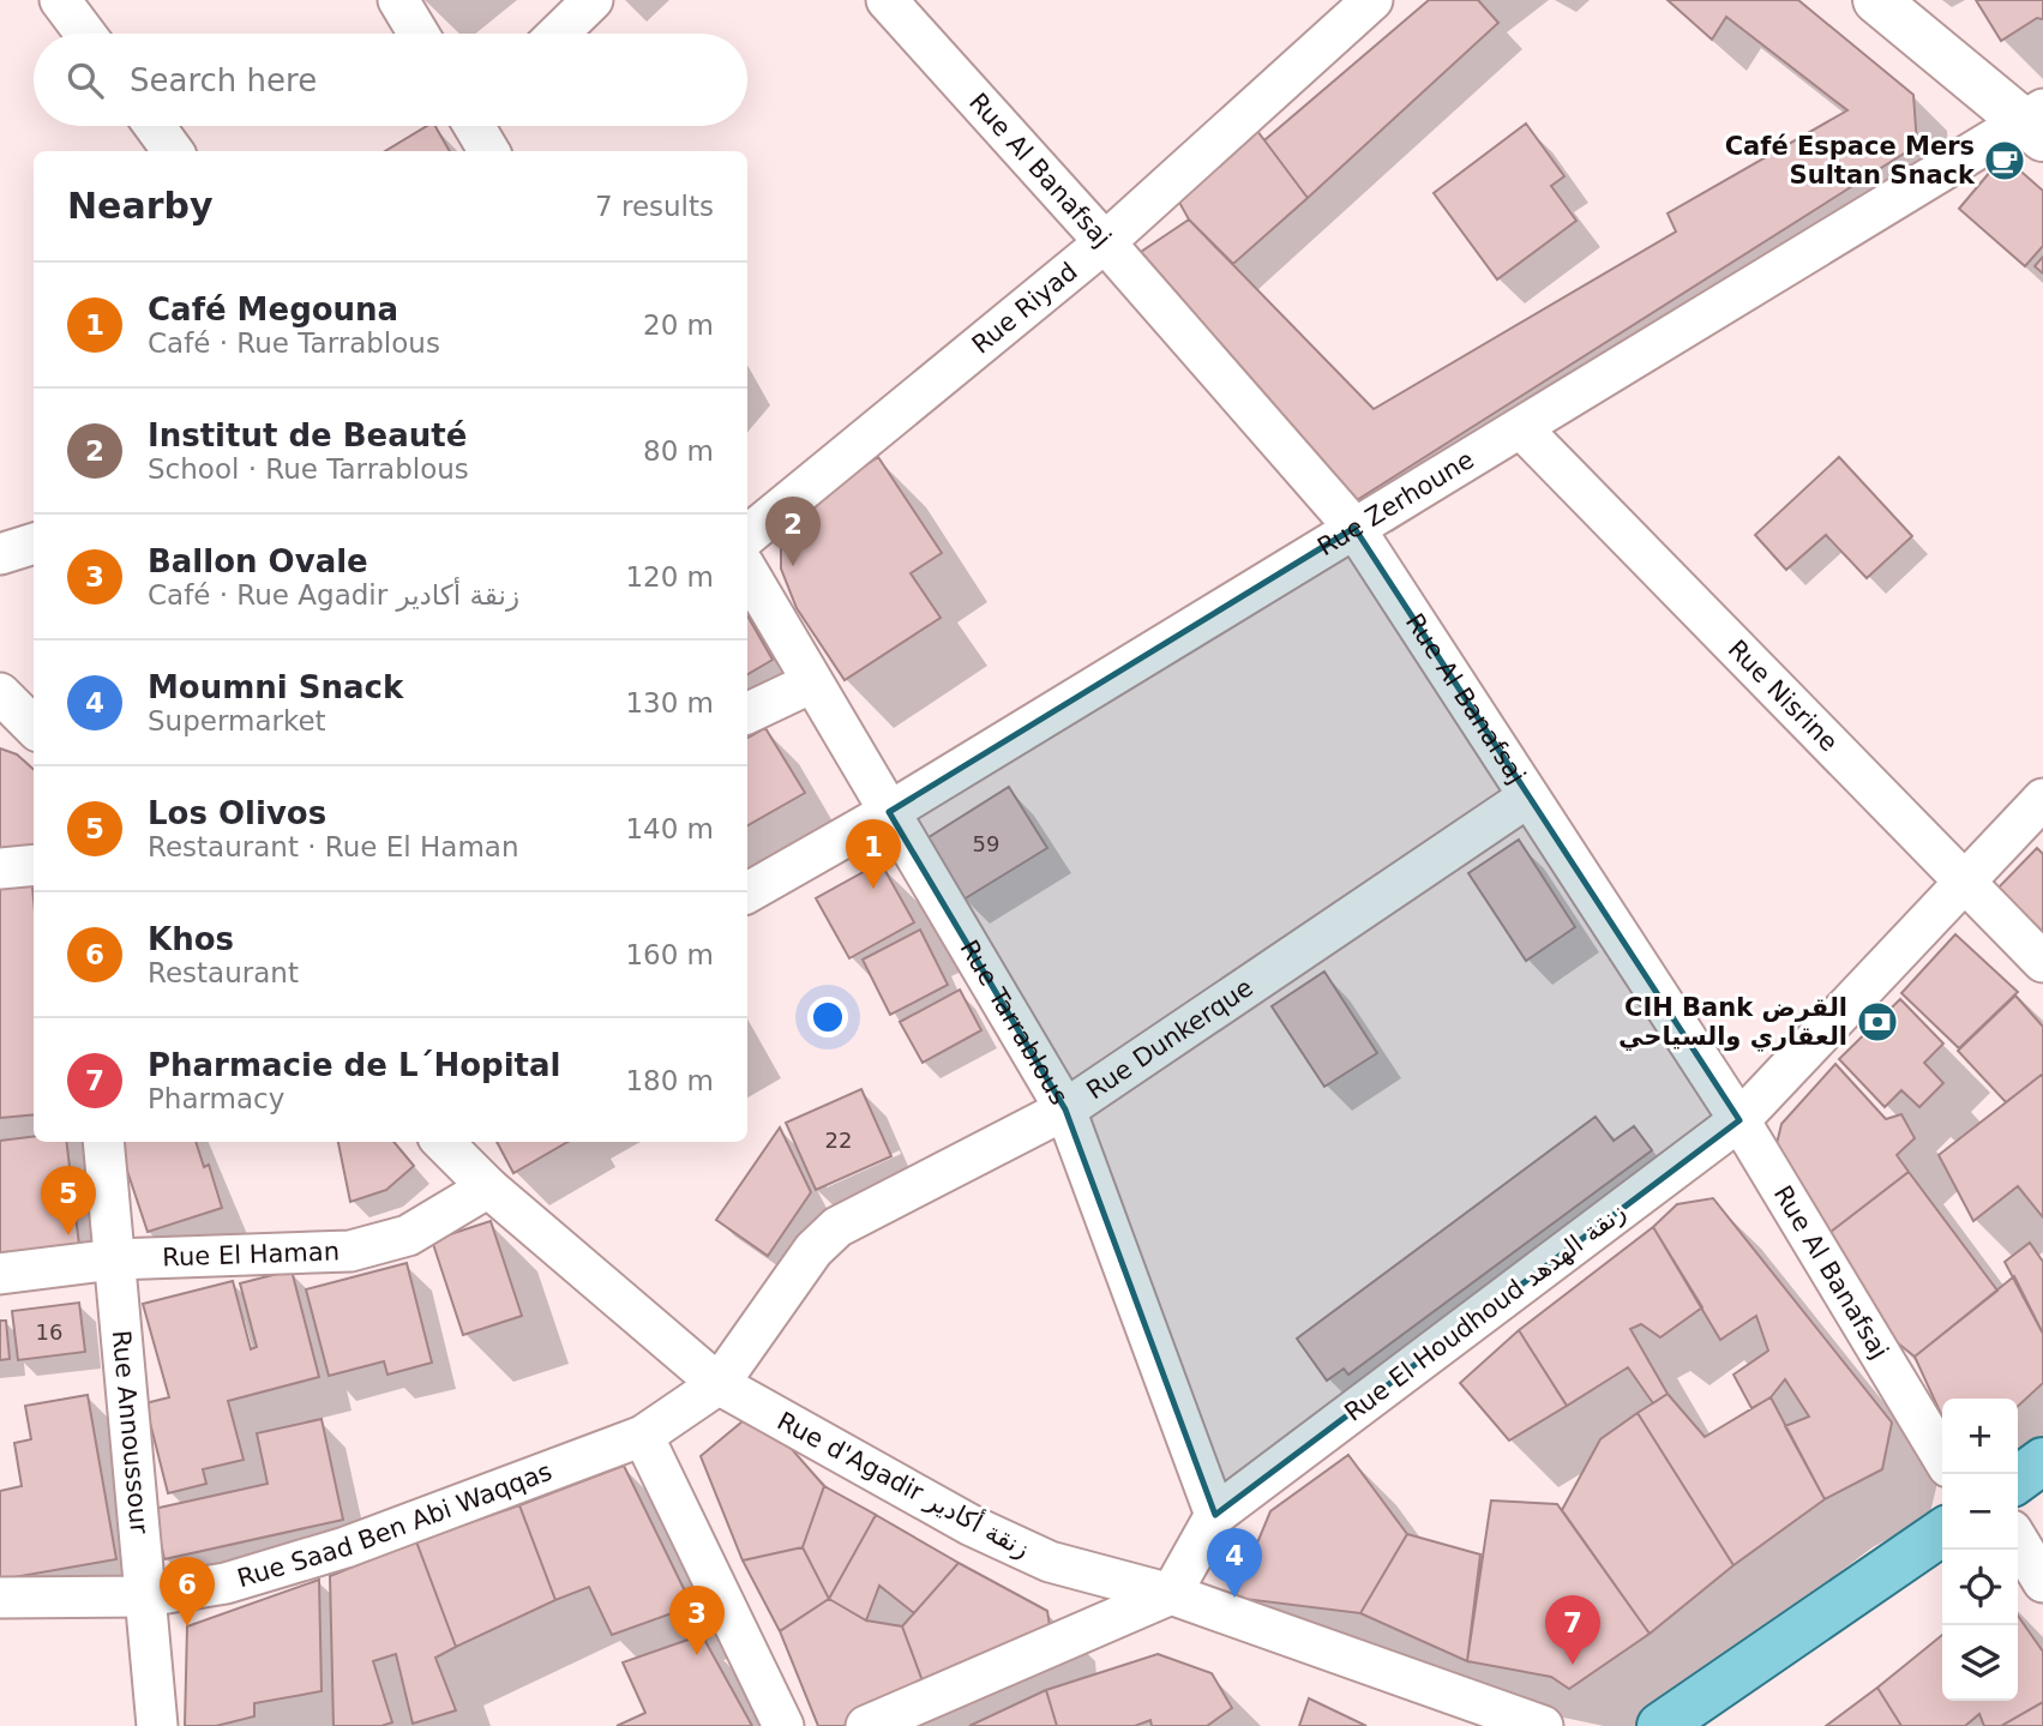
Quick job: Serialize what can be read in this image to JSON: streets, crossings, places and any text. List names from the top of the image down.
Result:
{
  "streets": {
    "street": [
      "Rue Al Banafsaj",
      "Rue Riyad",
      "Rue Zerhoune",
      "Rue Nisrine",
      "Rue Tarrablous",
      "Rue Dunkerque",
      "Rue El Haman",
      "Rue El Houdhoud زنقة الهدهد",
      "Rue Annoussour",
      "Rue d'Agadir زنقة أكادير",
      "Rue Saad Ben Abi Waqqas"
    ]
  },
  "crossings": [
    ["Rue Al Banafsaj", "Rue Riyad"],
    ["Rue Al Banafsaj", "Rue Zerhoune"],
    ["Rue Al Banafsaj", "Rue Dunkerque"],
    ["Rue Al Banafsaj", "Rue El Houdhoud زنقة الهدهد"],
    ["Rue Zerhoune", "Rue Nisrine"],
    ["Rue Zerhoune", "Rue Tarrablous"],
    ["Rue Nisrine", "Rue El Houdhoud زنقة الهدهد"],
    ["Rue Tarrablous", "Rue Dunkerque"],
    ["Rue Tarrablous", "Rue El Houdhoud زنقة الهدهد"],
    ["Rue Dunkerque", "Rue d'Agadir زنقة أكادير"],
    ["Rue Dunkerque", "Rue Saad Ben Abi Waqqas"],
    ["Rue El Haman", "Rue Annoussour"],
    ["Rue El Haman", "Rue d'Agadir زنقة أكادير"],
    ["Rue El Houdhoud زنقة الهدهد", "Rue d'Agadir زنقة أكادير"],
    ["Rue Annoussour", "Rue Saad Ben Abi Waqqas"],
    ["Rue d'Agadir زنقة أكادير", "Rue Saad Ben Abi Waqqas"]
  ],
  "places": {
    "cafe": ["Café Espace Mers Sultan Snack"],
    "bank": ["CIH Bank القرض العقاري والسياحي"]
  },
  "house_numbers": ["59", "22", "16"],
  "page": {
    "search": "Search here",
    "heading": ["Nearby", "7 results"],
    "list": [
      {
        "mark": "1",
        "name": "Café Megouna",
        "note": "Café · Rue Tarrablous",
        "value": "20 m"
      },
      {
        "mark": "2",
        "name": "Institut de Beauté",
        "note": "School · Rue Tarrablous",
        "value": "80 m"
      },
      {
        "mark": "3",
        "name": "Ballon Ovale",
        "note": "Café · Rue Agadir زنقة أكادير",
        "value": "120 m"
      },
      {
        "mark": "4",
        "name": "Moumni Snack",
        "note": "Supermarket",
        "value": "130 m"
      },
      {
        "mark": "5",
        "name": "Los Olivos",
        "note": "Restaurant · Rue El Haman",
        "value": "140 m"
      },
      {
        "mark": "6",
        "name": "Khos",
        "note": "Restaurant",
        "value": "160 m"
      },
      {
        "mark": "7",
        "name": "Pharmacie de L´Hopital",
        "note": "Pharmacy",
        "value": "180 m"
      }
    ],
    "pins": [
      "2",
      "1",
      "5",
      "4",
      "6",
      "3",
      "7"
    ],
    "map_buttons": ["+", "−"]
  }
}
